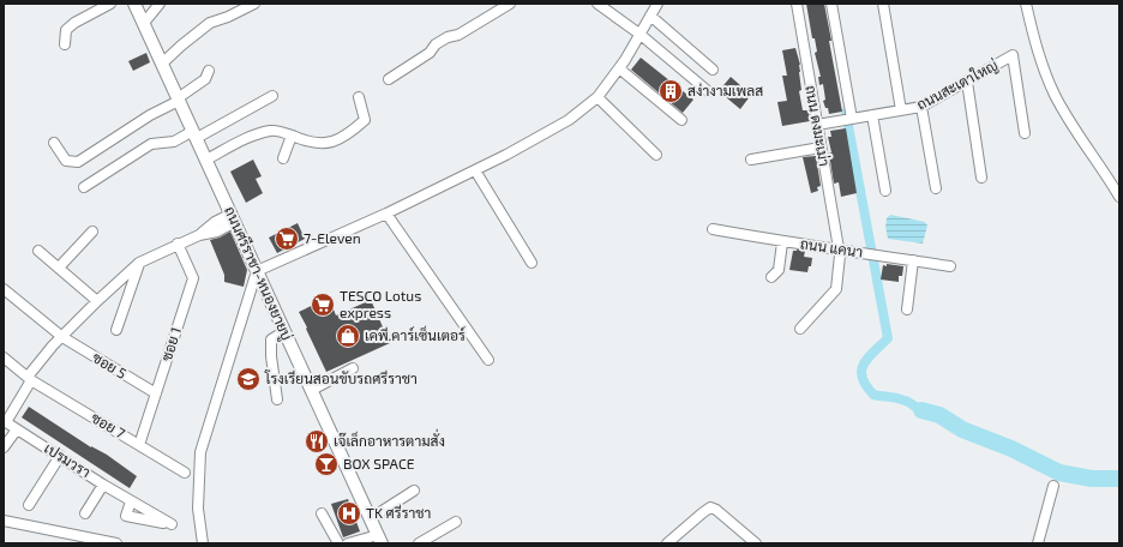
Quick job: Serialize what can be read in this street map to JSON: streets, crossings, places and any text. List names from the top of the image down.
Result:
{
  "streets": {
    "main road": ["ถนนศรีราชา-หนองยายบู่"],
    "street": [
      "ถนนสะเดาใหญ่",
      "ถนน ดงมะเม่า",
      "ถนน แคนา",
      "ซอย 1",
      "ซอย 5",
      "ซอย 7",
      "เปรมวรา"
    ]
  },
  "crossings": [
    ["ถนนสะเดาใหญ่", "ถนน ดงมะเม่า"],
    ["ถนน ดงมะเม่า", "ถนน แคนา"],
    ["ซอย 1", "ซอย 5"],
    ["ซอย 1", "ซอย 7"]
  ],
  "places": {
    "building": ["สง่างามเพลส"],
    "supermarket": ["7-Eleven", "TESCO Lotus express"],
    "shop": ["เคพี.คาร์เซ็นเตอร์"],
    "school or university": ["โรงเรียนสอนขับรถศรีราชา"],
    "restaurant": ["เจ๊เล็กอาหารตามสั่ง"],
    "bar": ["BOX SPACE"],
    "hospital": ["TK ศรีราชา"]
  }
}
